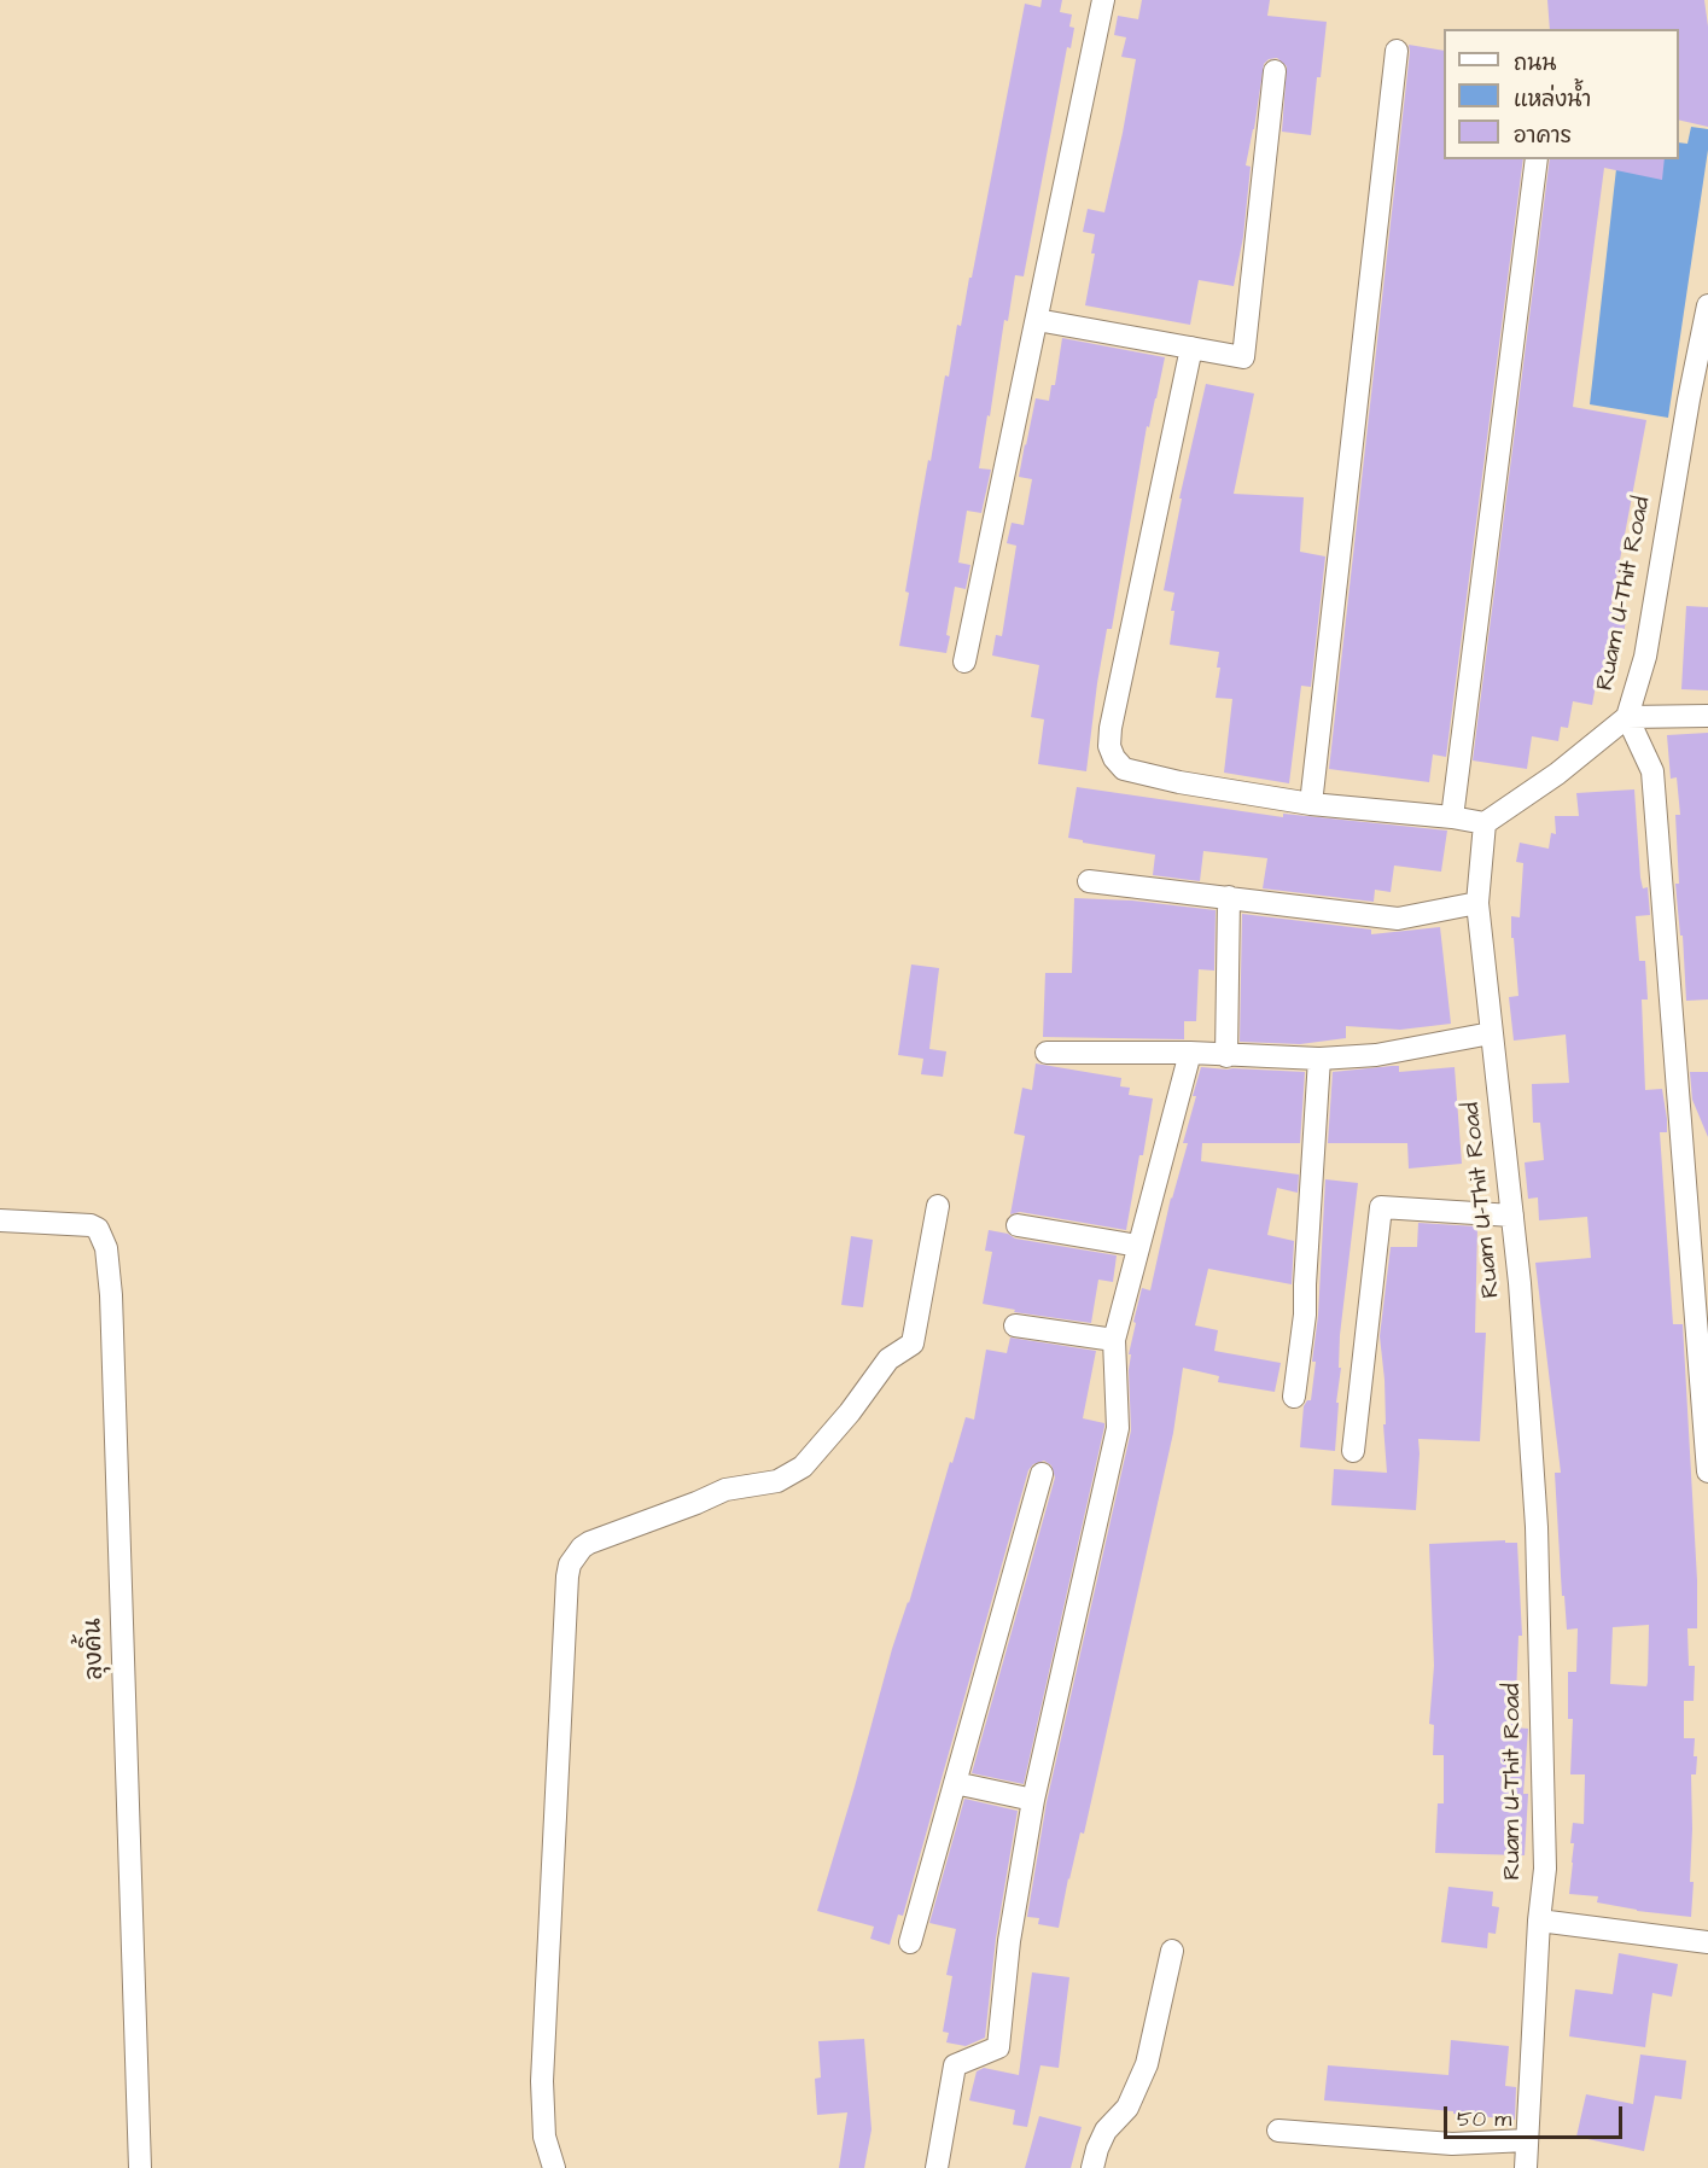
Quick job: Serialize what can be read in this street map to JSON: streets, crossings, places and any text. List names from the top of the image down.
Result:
{
  "streets": {
    "street": ["Ruam U-Thit Road", "ลุงคิ้น"]
  },
  "legend": ["ถนน", "แหล่งน้ำ", "อาคาร"],
  "scale_bar": "50 m"
}
